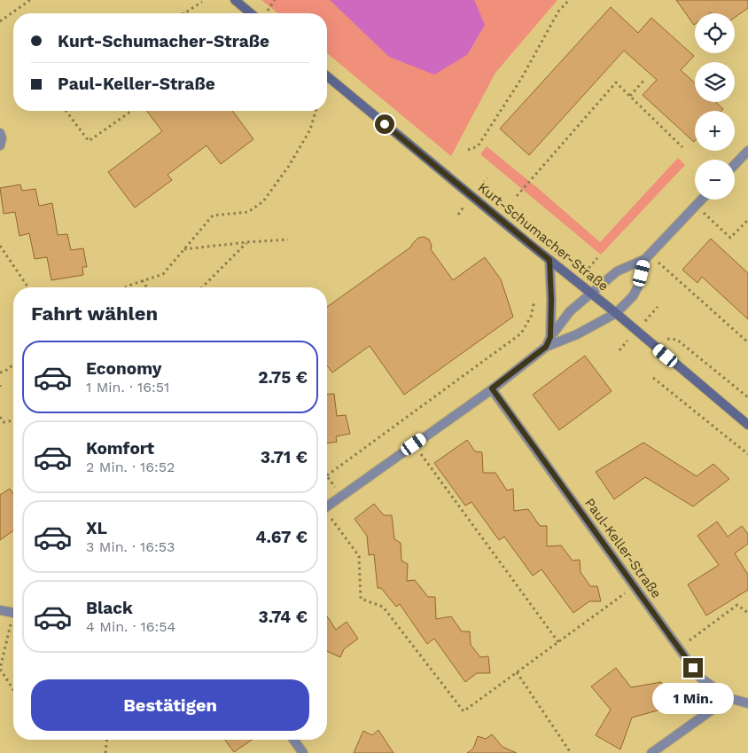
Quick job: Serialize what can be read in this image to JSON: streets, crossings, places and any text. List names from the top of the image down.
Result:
{
  "streets": {
    "main road": ["Kurt-Schumacher-Straße"],
    "street": ["Paul-Keller-Straße"]
  },
  "page": {
    "map_buttons": ["+", "−"],
    "banner": ["Kurt-Schumacher-Straße", "Paul-Keller-Straße"],
    "heading": "Fahrt wählen",
    "list": [
      {
        "name": "Economy",
        "note": "1 Min. · 16:51",
        "value": "2.75 €"
      },
      {
        "name": "Komfort",
        "note": "2 Min. · 16:52",
        "value": "3.71 €"
      },
      {
        "name": "XL",
        "note": "3 Min. · 16:53",
        "value": "4.67 €"
      },
      {
        "name": "Black",
        "note": "4 Min. · 16:54",
        "value": "3.74 €"
      }
    ],
    "buttons": "Bestätigen",
    "bubble": "1 Min."
  }
}
